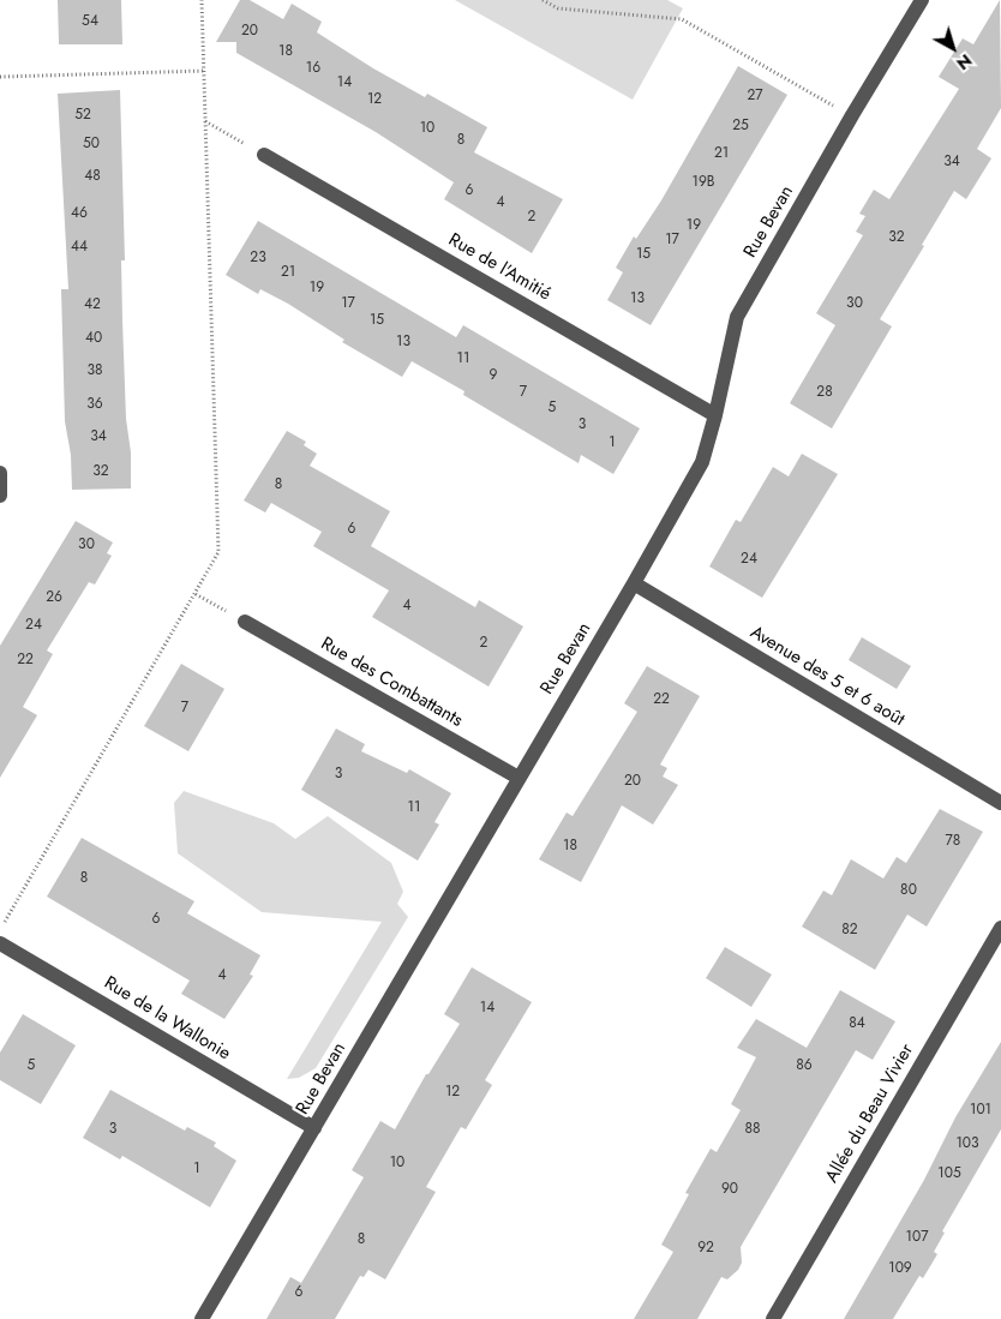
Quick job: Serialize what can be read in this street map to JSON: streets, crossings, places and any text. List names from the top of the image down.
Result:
{
  "streets": {
    "street": [
      "Rue Bevan",
      "Rue de l'Amitié",
      "Avenue des 5 et 6 août",
      "Rue des Combattants",
      "Rue de la Wallonie",
      "Allée du Beau Vivier"
    ]
  },
  "crossings": [
    ["Rue Bevan", "Rue de l'Amitié"],
    ["Rue Bevan", "Avenue des 5 et 6 août"],
    ["Rue Bevan", "Rue des Combattants"],
    ["Rue Bevan", "Rue de la Wallonie"]
  ],
  "house_numbers": [
    "54",
    "20",
    "18",
    "16",
    "14",
    "27",
    "12",
    "52",
    "25",
    "10",
    "8",
    "50",
    "21",
    "34",
    "48",
    "19B",
    "6",
    "4",
    "46",
    "2",
    "19",
    "32",
    "17",
    "44",
    "15",
    "23",
    "21",
    "19",
    "13",
    "17",
    "30",
    "42",
    "15",
    "40",
    "13",
    "11",
    "38",
    "9",
    "7",
    "28",
    "36",
    "5",
    "3",
    "34",
    "1",
    "32",
    "8",
    "6",
    "30",
    "24",
    "26",
    "4",
    "24",
    "2",
    "22",
    "22",
    "7",
    "3",
    "20",
    "11",
    "78",
    "18",
    "8",
    "80",
    "6",
    "82",
    "4",
    "14",
    "84",
    "5",
    "86",
    "12",
    "101",
    "3",
    "88",
    "103",
    "10",
    "1",
    "105",
    "90",
    "107",
    "8",
    "92",
    "109",
    "6"
  ],
  "north": "bottom right"
}
